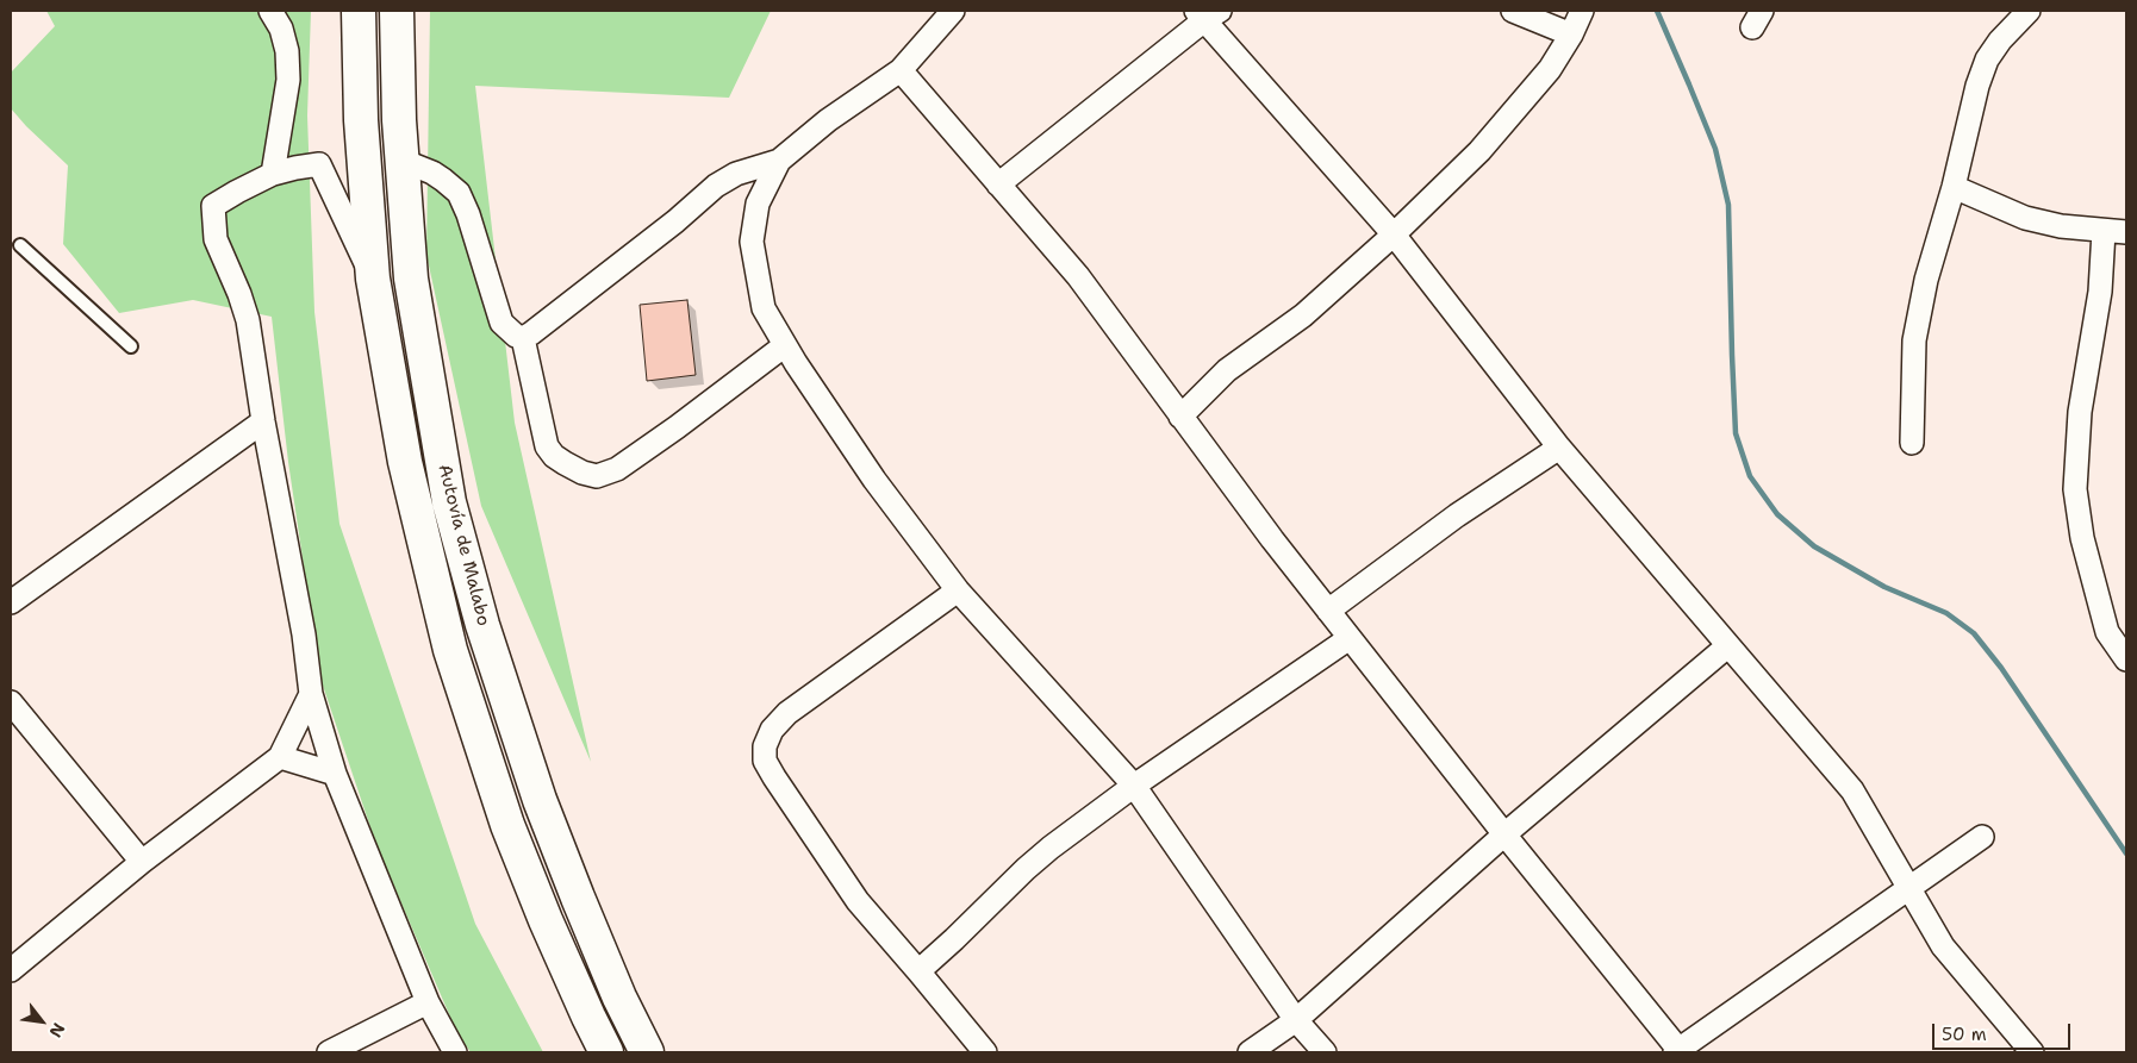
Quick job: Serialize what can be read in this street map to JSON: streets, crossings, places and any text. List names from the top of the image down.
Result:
{
  "streets": {
    "highway": ["Autovía de Malabo"]
  },
  "scale_bar": "50 m",
  "north": "bottom right"
}
